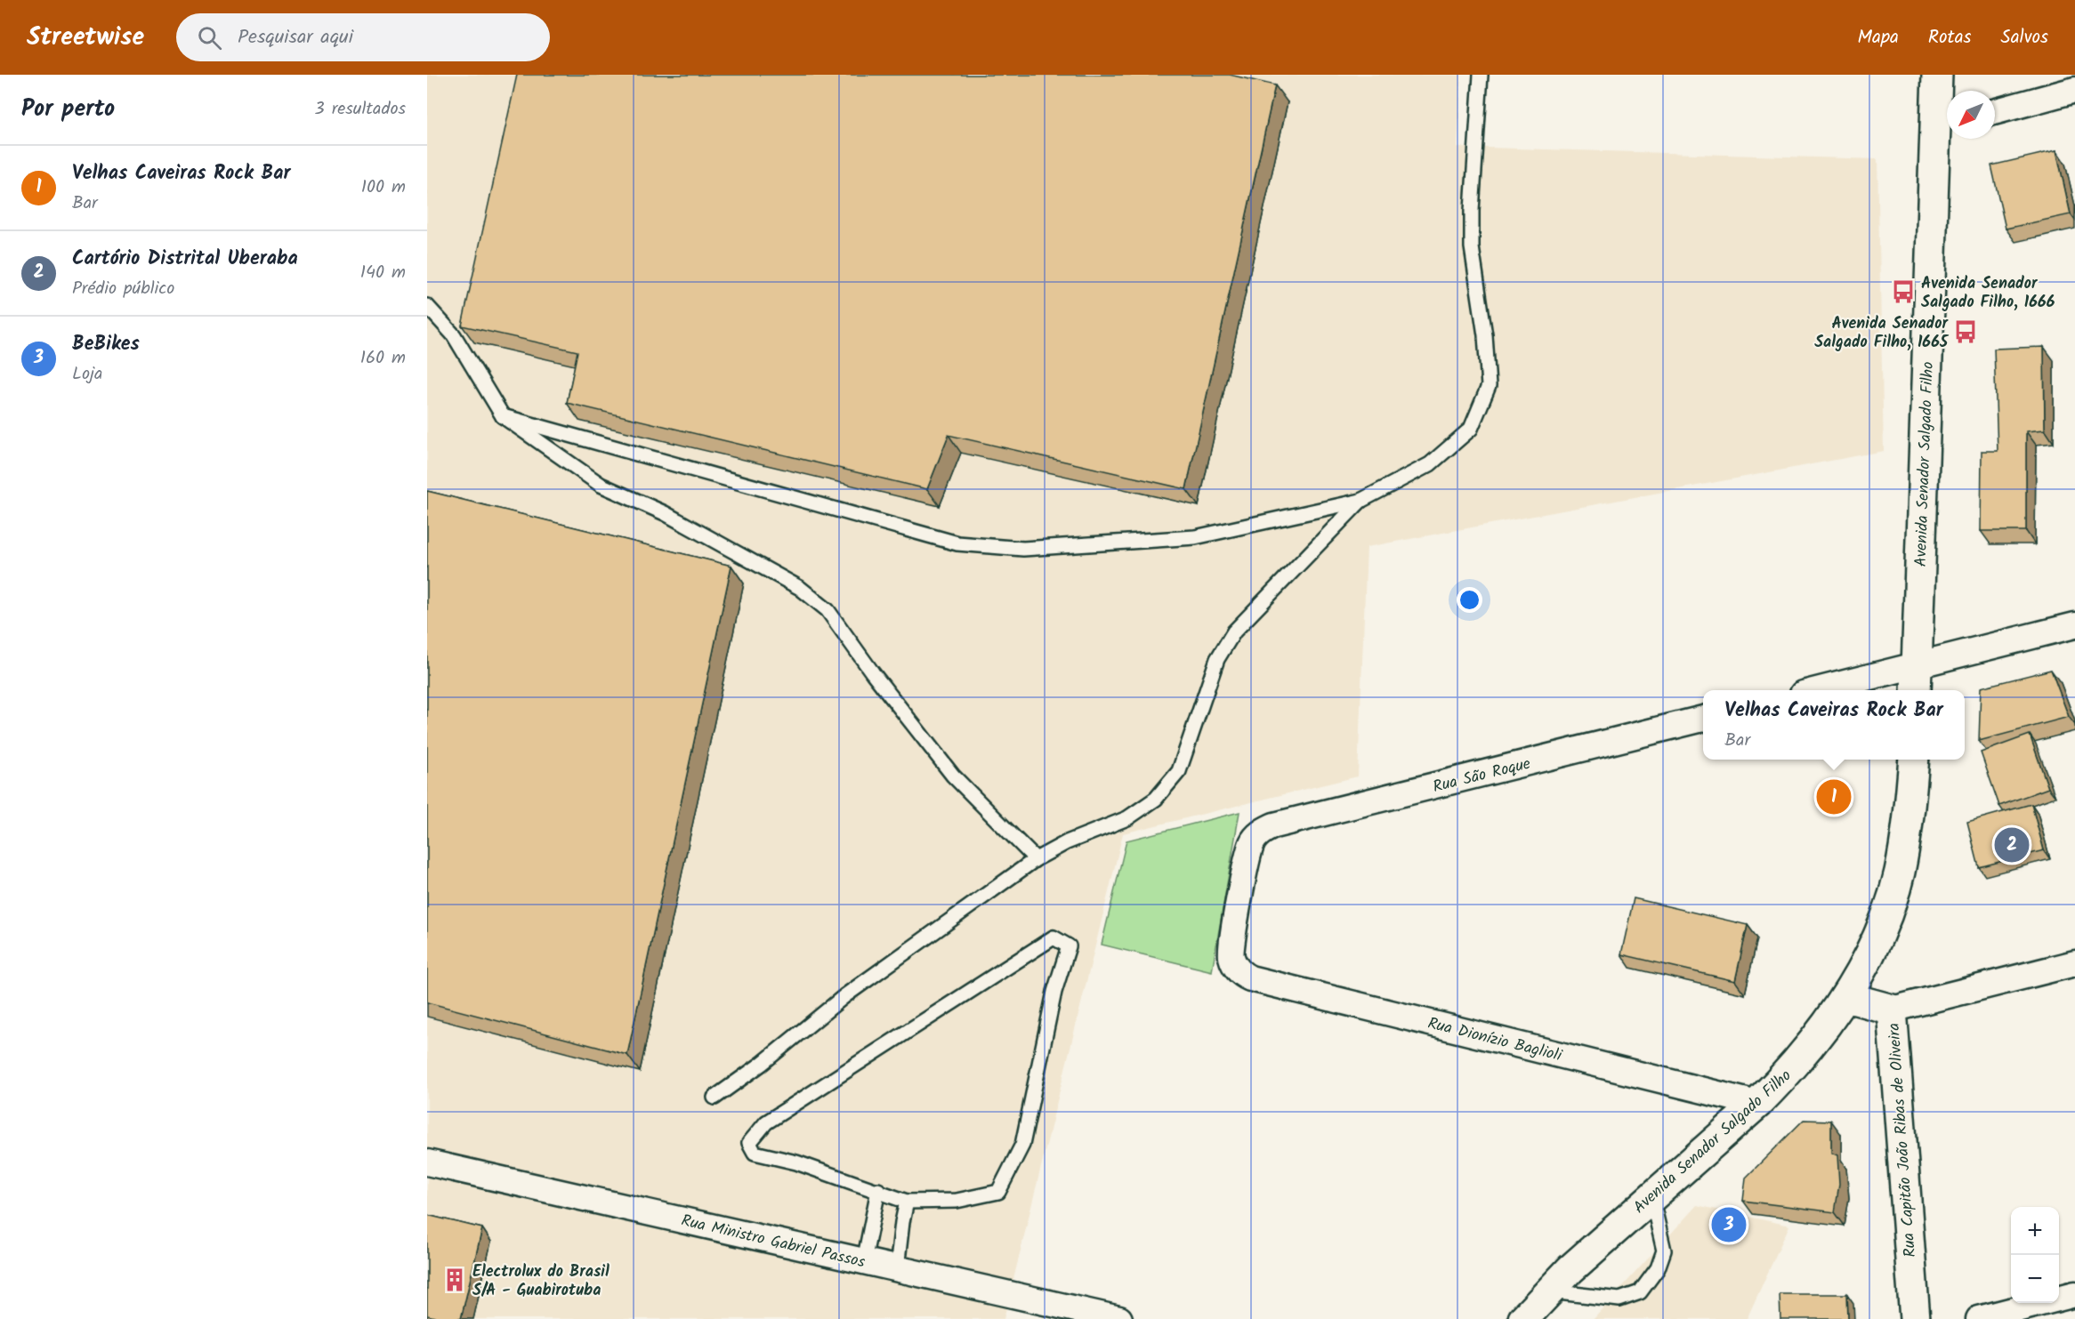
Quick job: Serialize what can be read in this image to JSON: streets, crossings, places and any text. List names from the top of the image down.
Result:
{
  "streets": {
    "main road": ["Avenida Senador Salgado Filho", "Rua Capitão João Ribas de Oliveira"],
    "street": ["Rua São Roque", "Rua Dionízio Baglioli", "Rua Ministro Gabriel Passos"]
  },
  "crossings": [
    ["Avenida Senador Salgado Filho", "Rua Dionízio Baglioli"],
    ["Avenida Senador Salgado Filho", "Rua Capitão João Ribas de Oliveira"],
    ["Rua São Roque", "Rua Dionízio Baglioli"]
  ],
  "places": {
    "bus stop": ["Avenida Senador Salgado Filho, 1666", "Avenida Senador Salgado Filho, 1665"],
    "building": ["Electrolux do Brasil S/A - Guabirotuba"]
  },
  "north": "bottom left",
  "page": {
    "header": "Streetwise",
    "search": "Pesquisar aqui",
    "nav": ["Mapa", "Rotas", "Salvos"],
    "heading": ["Por perto", "3 resultados"],
    "list": [
      {
        "mark": "1",
        "name": "Velhas Caveiras Rock Bar",
        "note": "Bar",
        "value": "100 m"
      },
      {
        "mark": "2",
        "name": "Cartório Distrital Uberaba",
        "note": "Prédio público",
        "value": "140 m"
      },
      {
        "mark": "3",
        "name": "BeBikes",
        "note": "Loja",
        "value": "160 m"
      }
    ],
    "popup": ["Velhas Caveiras Rock Bar", "Bar"],
    "pins": ["1", "2", "3"],
    "map_buttons": ["+", "−"]
  }
}
